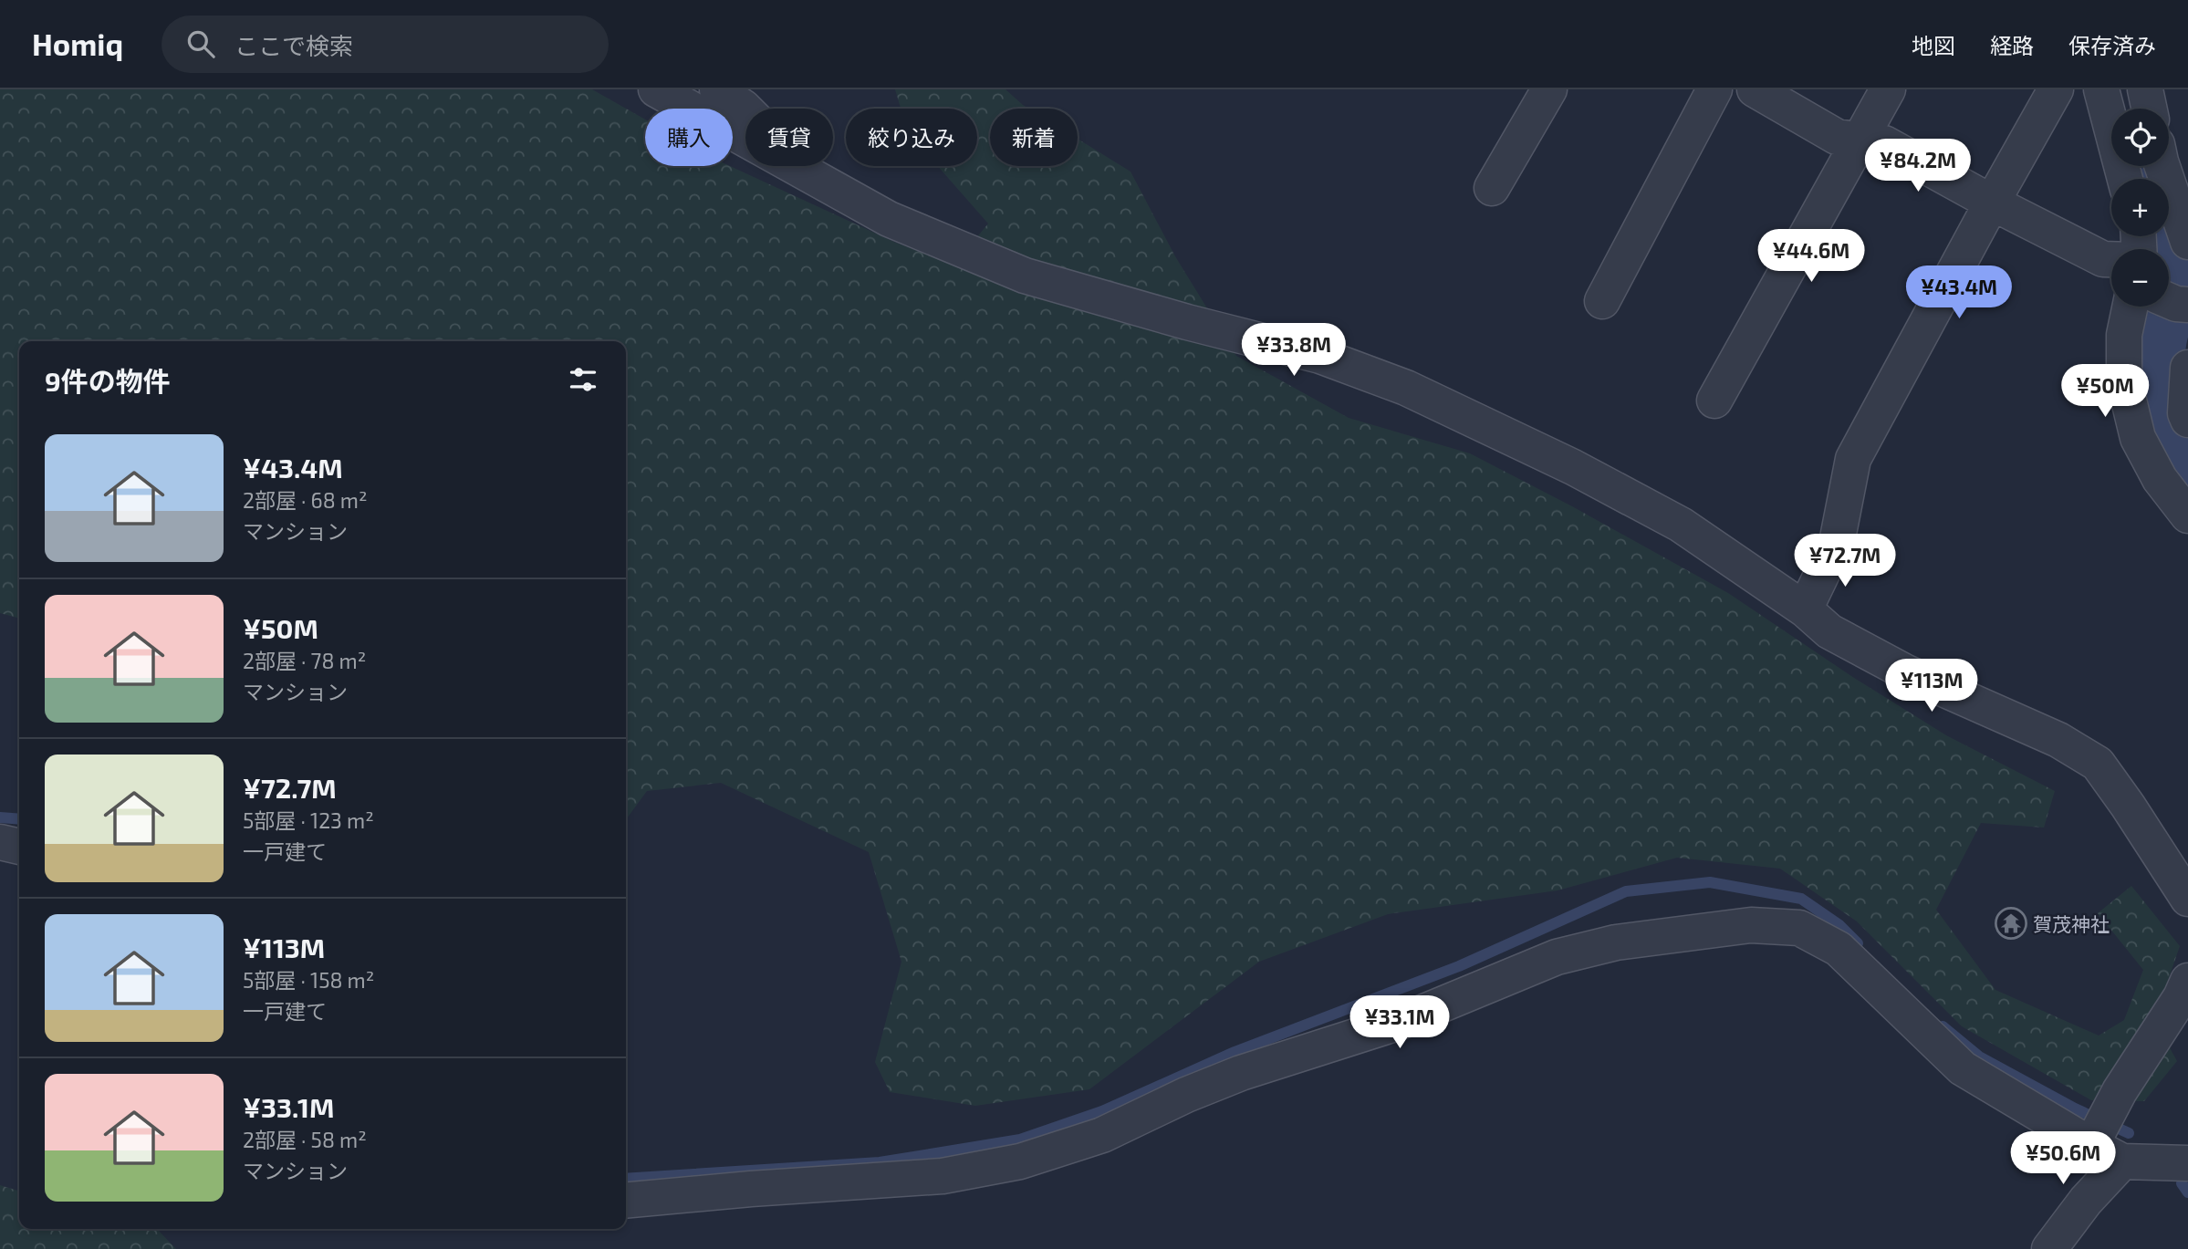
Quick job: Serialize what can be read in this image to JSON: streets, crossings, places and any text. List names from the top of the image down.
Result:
{
  "places": {
    "temple": ["賀茂神社"]
  },
  "page": {
    "header": "Homiq",
    "search": "ここで検索",
    "nav": ["地図", "経路", "保存済み"],
    "map_buttons": ["+", "−"],
    "chip": [
      "購入",
      "賃貸",
      "絞り込み",
      "新着"
    ],
    "price": [
      "¥84.2M",
      "¥44.6M",
      "¥43.4M",
      "¥33.8M",
      "¥50M",
      "¥72.7M",
      "¥113M",
      "¥33.1M",
      "¥50.6M"
    ],
    "heading": "9件の物件",
    "list": [
      {
        "name": "¥43.4M",
        "note": "2部屋 · 68 m² · マンション"
      },
      {
        "name": "¥50M",
        "note": "2部屋 · 78 m² · マンション"
      },
      {
        "name": "¥72.7M",
        "note": "5部屋 · 123 m² · 一戸建て"
      },
      {
        "name": "¥113M",
        "note": "5部屋 · 158 m² · 一戸建て"
      },
      {
        "name": "¥33.1M",
        "note": "2部屋 · 58 m² · マンション"
      }
    ]
  }
}
